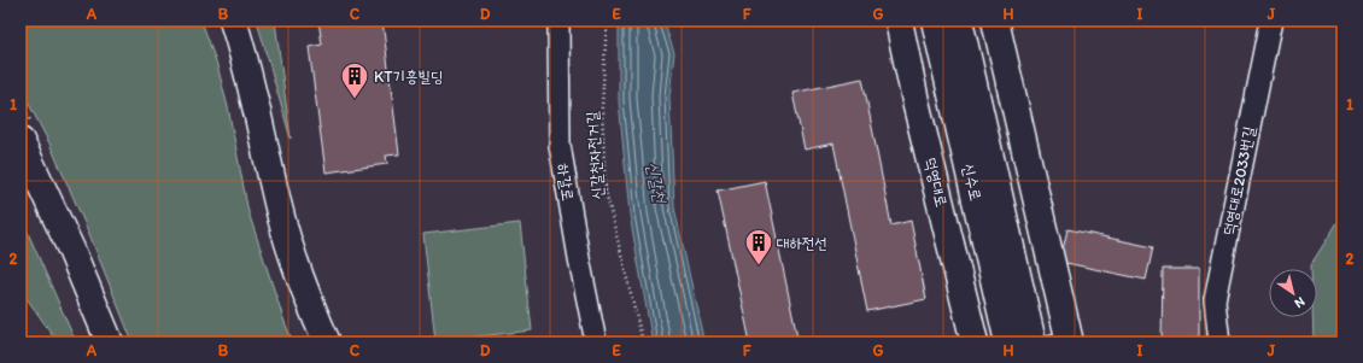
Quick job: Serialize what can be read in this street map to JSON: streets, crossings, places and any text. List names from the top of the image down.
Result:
{
  "streets": {
    "main road": ["덕영대로", "신수로"],
    "street": ["덕영대로2033번길", "하갈로"],
    "path": ["신갈천자전거길"]
  },
  "water": ["신갈천"],
  "places": {
    "building": ["KT기흥빌딩", "대하전선"]
  },
  "north": "bottom right",
  "grid": {
    "columns": [
      "A",
      "B",
      "C",
      "D",
      "E",
      "F",
      "G",
      "H",
      "I",
      "J"
    ],
    "rows": ["1", "2"]
  }
}
